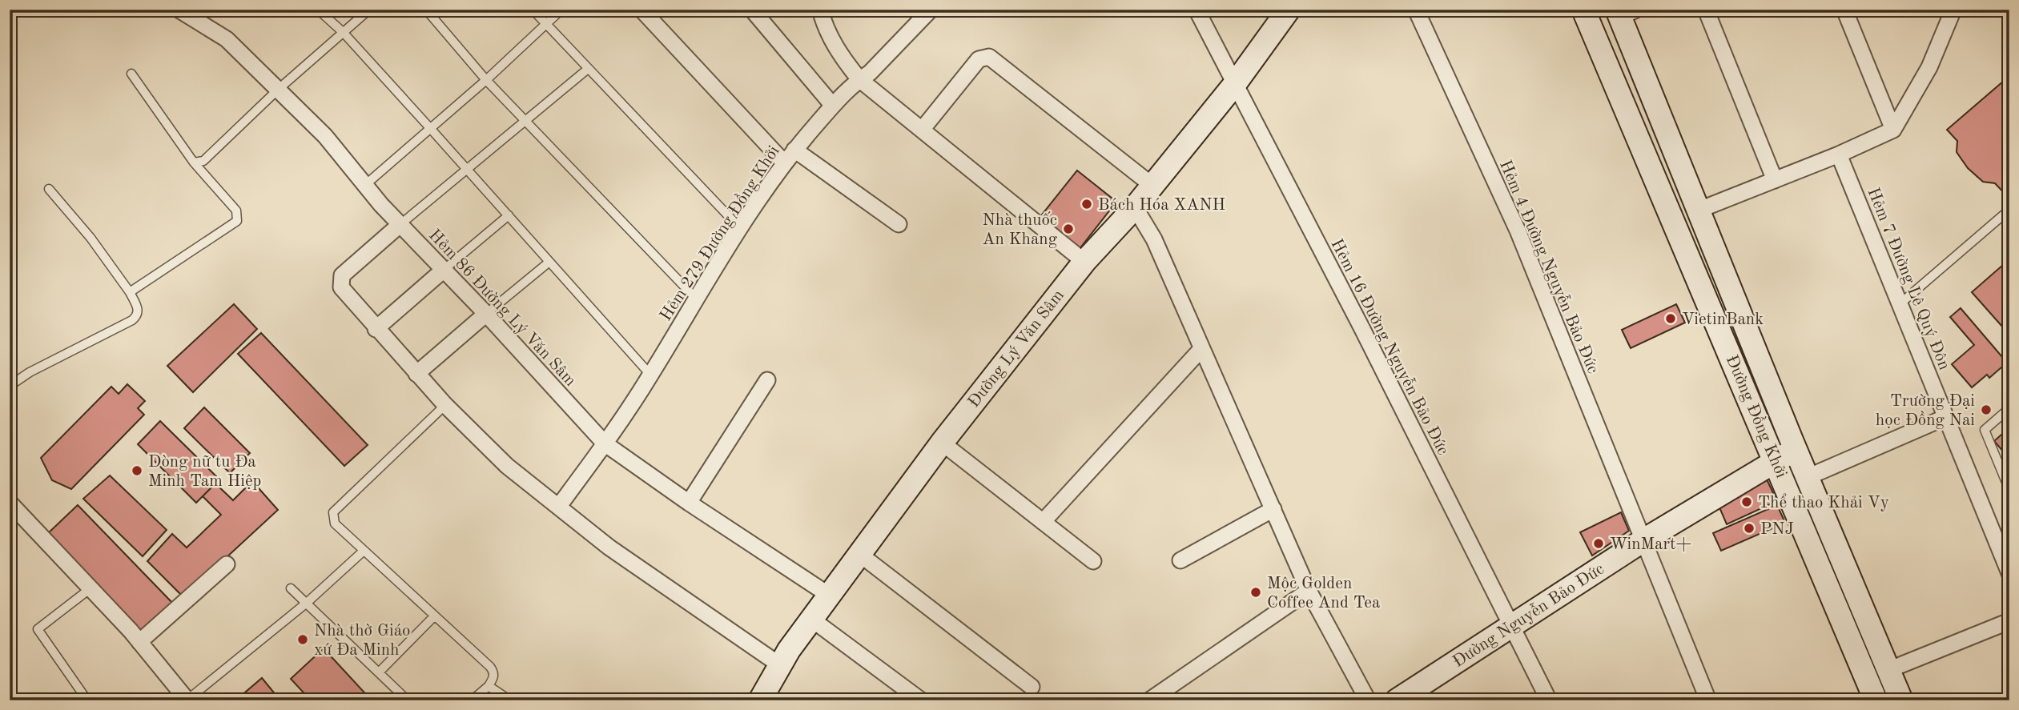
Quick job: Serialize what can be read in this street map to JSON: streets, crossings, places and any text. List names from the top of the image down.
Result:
{
  "streets": {
    "main road": ["Đường Lý Văn Sâm", "Đường Đồng Khởi", "Đường Nguyễn Bảo Đức"],
    "street": [
      "Hẻm 279 Đường Đồng Khởi",
      "Hẻm 4 Đường Nguyễn Bảo Đức",
      "Hẻm 7 Đường Lê Quý Đôn",
      "Hẻm 86 Đường Lý Văn Sâm",
      "Hẻm 16 Đường Nguyễn Bảo Đức"
    ]
  },
  "crossings": [
    ["Hẻm 279 Đường Đồng Khởi", "Hẻm 86 Đường Lý Văn Sâm"],
    ["Hẻm 4 Đường Nguyễn Bảo Đức", "Đường Nguyễn Bảo Đức"],
    ["Hẻm 86 Đường Lý Văn Sâm", "Đường Lý Văn Sâm"],
    ["Hẻm 16 Đường Nguyễn Bảo Đức", "Đường Lý Văn Sâm"],
    ["Hẻm 16 Đường Nguyễn Bảo Đức", "Đường Nguyễn Bảo Đức"],
    ["Đường Đồng Khởi", "Đường Nguyễn Bảo Đức"]
  ],
  "places": [
    "Bách Hóa XANH",
    "Nhà thuốc An Khang",
    "VietinBank",
    "Trường Đại học Đồng Nai",
    "Dòng nữ tu Đa Minh Tam Hiệp",
    "Thể thao Khải Vy",
    "PNJ",
    "WinMart+",
    "Mộc Golden Coffee And Tea",
    "Nhà thờ Giáo xứ Đa Minh"
  ]
}
